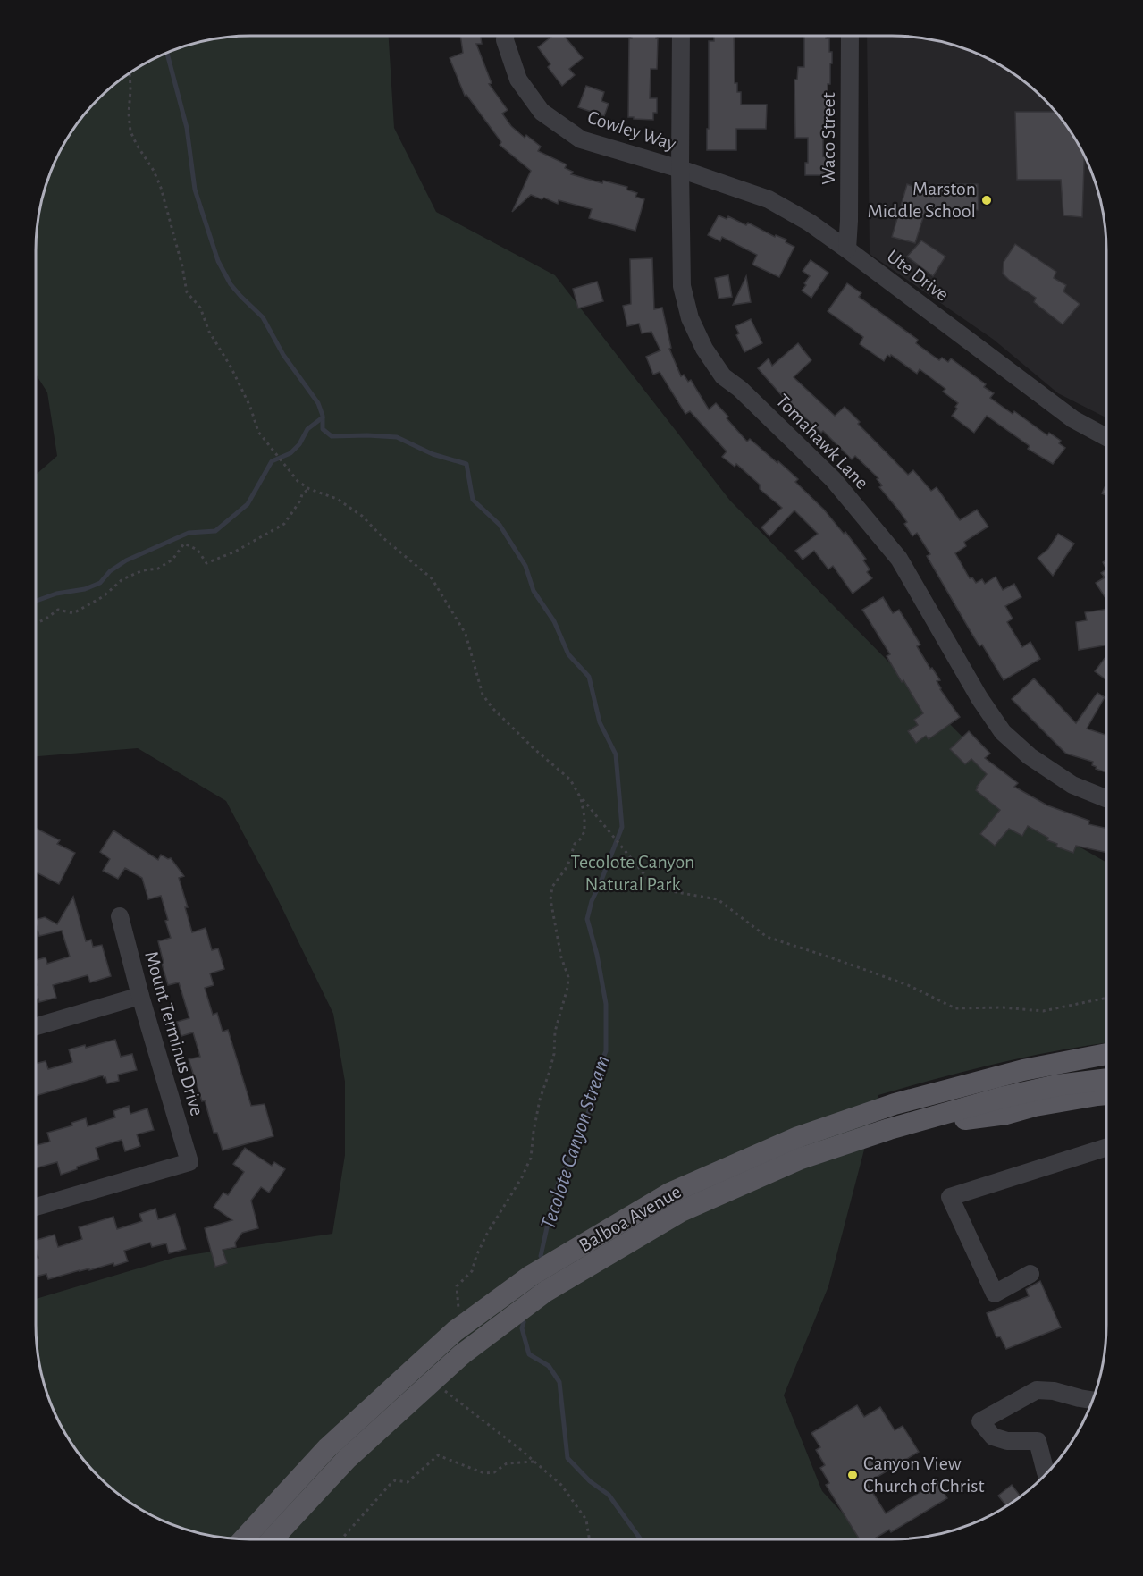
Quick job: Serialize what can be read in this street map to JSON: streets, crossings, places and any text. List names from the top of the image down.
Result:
{
  "streets": {
    "main road": ["Balboa Avenue"],
    "street": [
      "Cowley Way",
      "Waco Street",
      "Ute Drive",
      "Tomahawk Lane",
      "Mount Terminus Drive"
    ]
  },
  "crossings": [
    ["Cowley Way", "Ute Drive"],
    ["Cowley Way", "Tomahawk Lane"],
    ["Waco Street", "Ute Drive"],
    ["Ute Drive", "Tomahawk Lane"]
  ],
  "water": ["Tecolote Canyon Stream"],
  "parks": ["Tecolote Canyon Natural Park"],
  "places": ["Marston Middle School", "Canyon View Church of Christ"]
}
